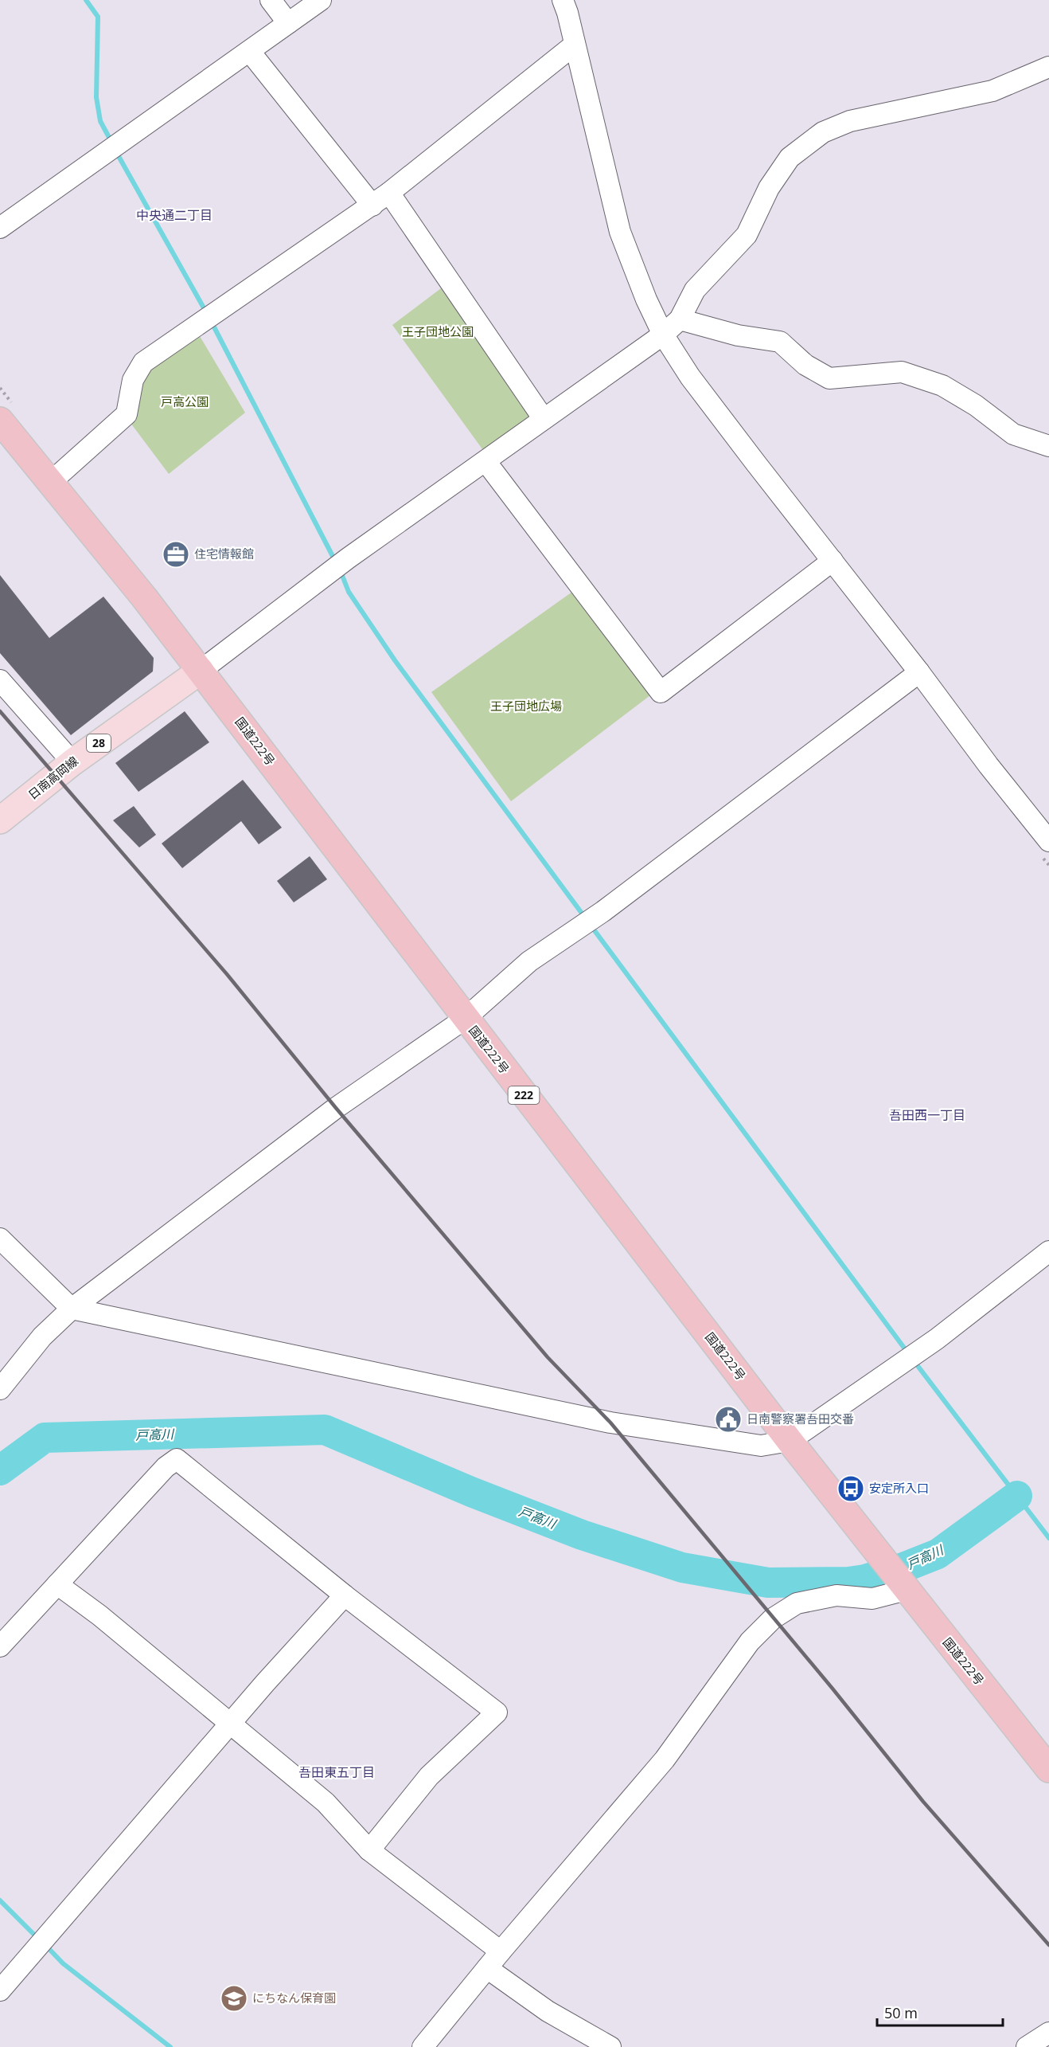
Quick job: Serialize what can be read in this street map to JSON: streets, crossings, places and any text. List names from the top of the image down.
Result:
{
  "streets": {
    "highway": ["国道222号", "222"],
    "main road": ["28", "日南高岡線"]
  },
  "crossings": [
    ["国道222号", "日南高岡線"]
  ],
  "districts": ["中央通二丁目", "吾田西一丁目", "吾田東五丁目"],
  "water": ["戸高川"],
  "parks": ["王子団地公園", "戸高公園", "王子団地広場"],
  "places": {
    "office": ["住宅情報館"],
    "public building": ["日南警察署吾田交番"],
    "bus stop": ["安定所入口"],
    "school or university": ["にちなん保育園"]
  },
  "scale_bar": "50 m"
}
